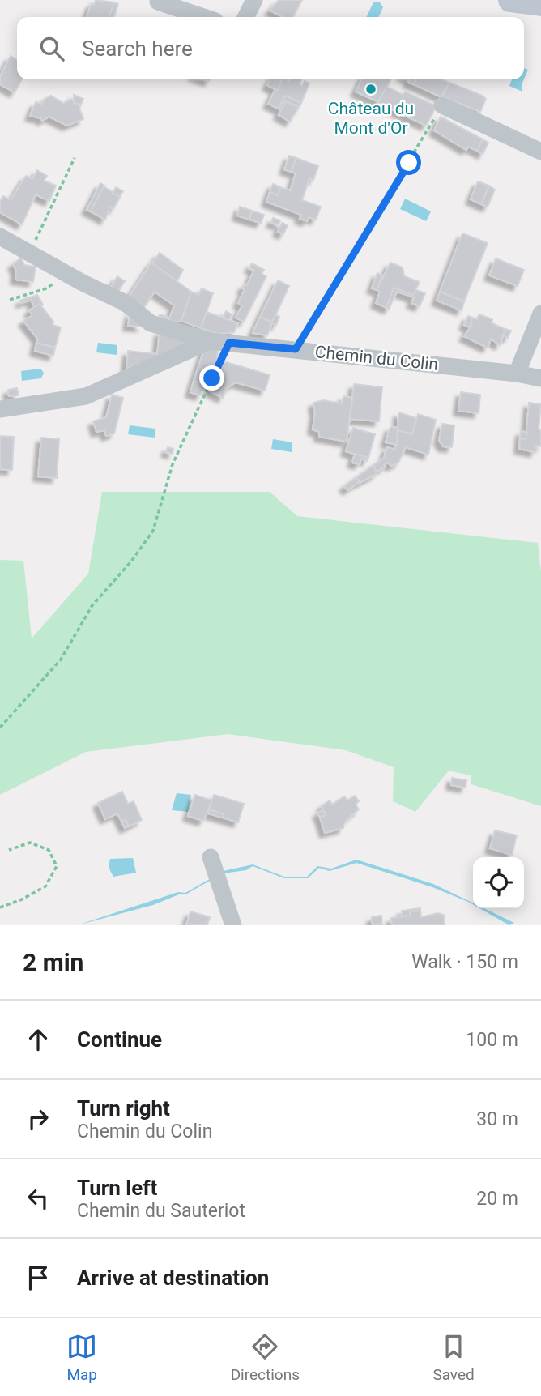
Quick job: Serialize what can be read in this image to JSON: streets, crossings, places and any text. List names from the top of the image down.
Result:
{
  "streets": {
    "street": ["Chemin du Colin"]
  },
  "places": ["Château du Mont d'Or"],
  "page": {
    "search": "Search here",
    "heading": ["2 min", "Walk · 150 m"],
    "list": [
      ["Continue", "100 m"],
      ["Turn right", "Chemin du Colin", "30 m"],
      ["Turn left", "Chemin du Sauteriot", "20 m"],
      "Arrive at destination"
    ],
    "nav": ["Map", "Directions", "Saved"]
  }
}
